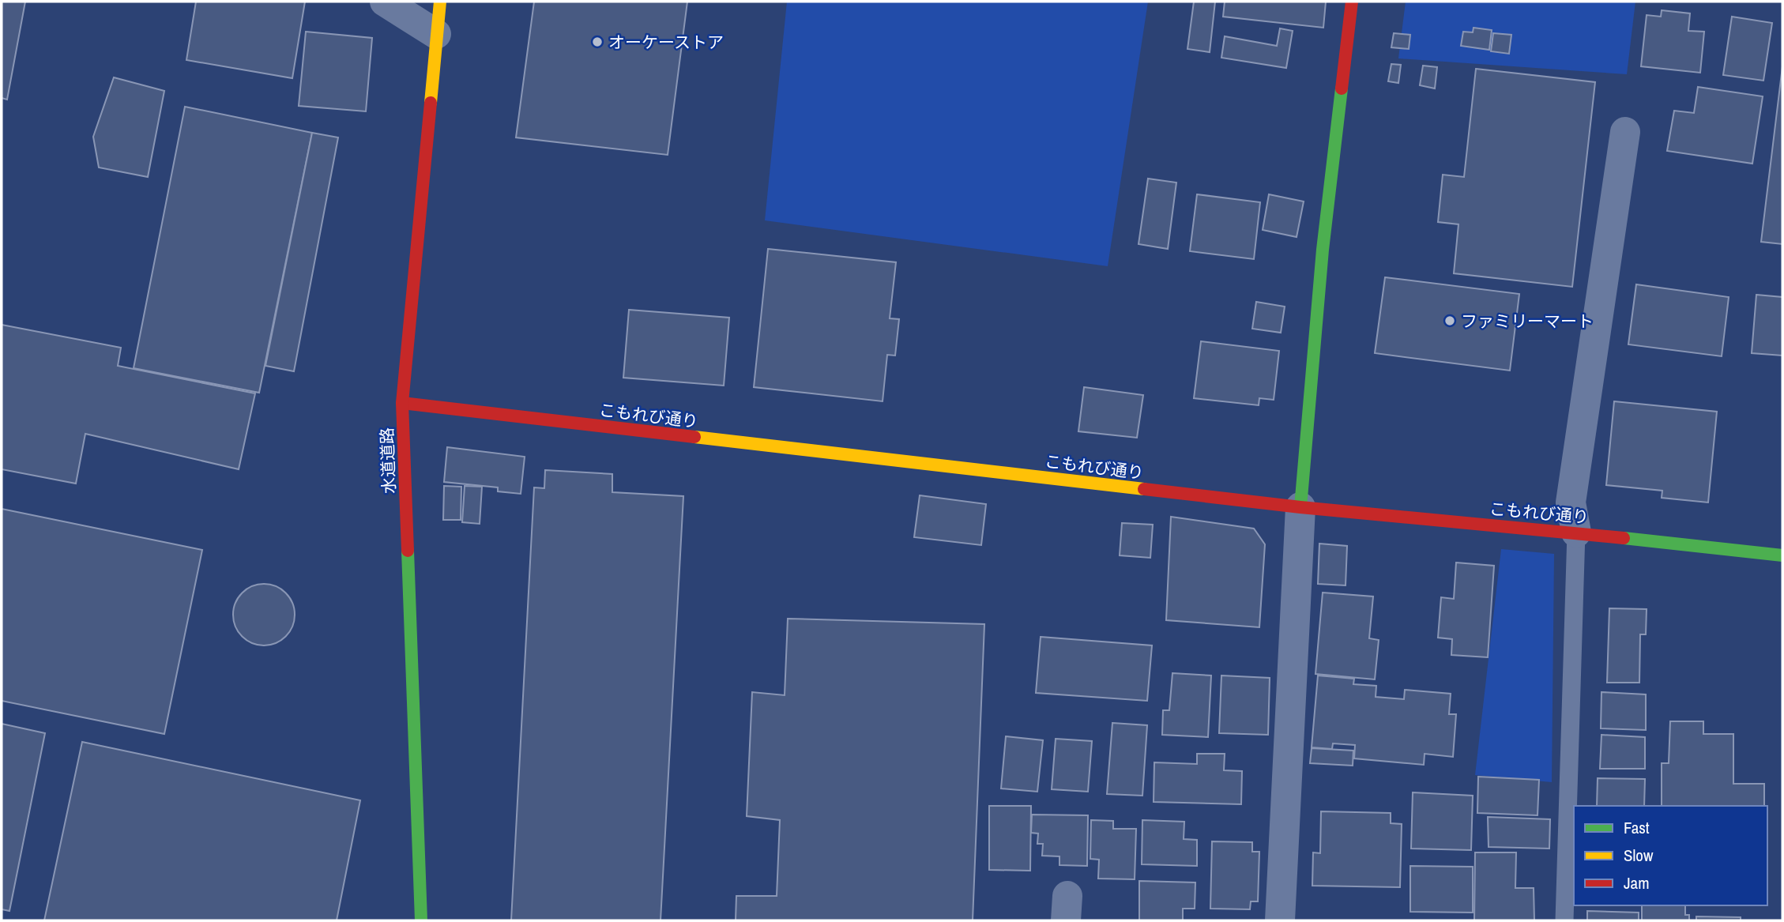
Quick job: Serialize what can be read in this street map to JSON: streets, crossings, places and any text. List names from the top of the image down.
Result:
{
  "streets": {
    "street": ["こもれび通り", "水道道路"]
  },
  "crossings": [
    ["こもれび通り", "水道道路"]
  ],
  "places": ["オーケーストア", "ファミリーマート"],
  "legend": ["Fast", "Slow", "Jam"]
}
